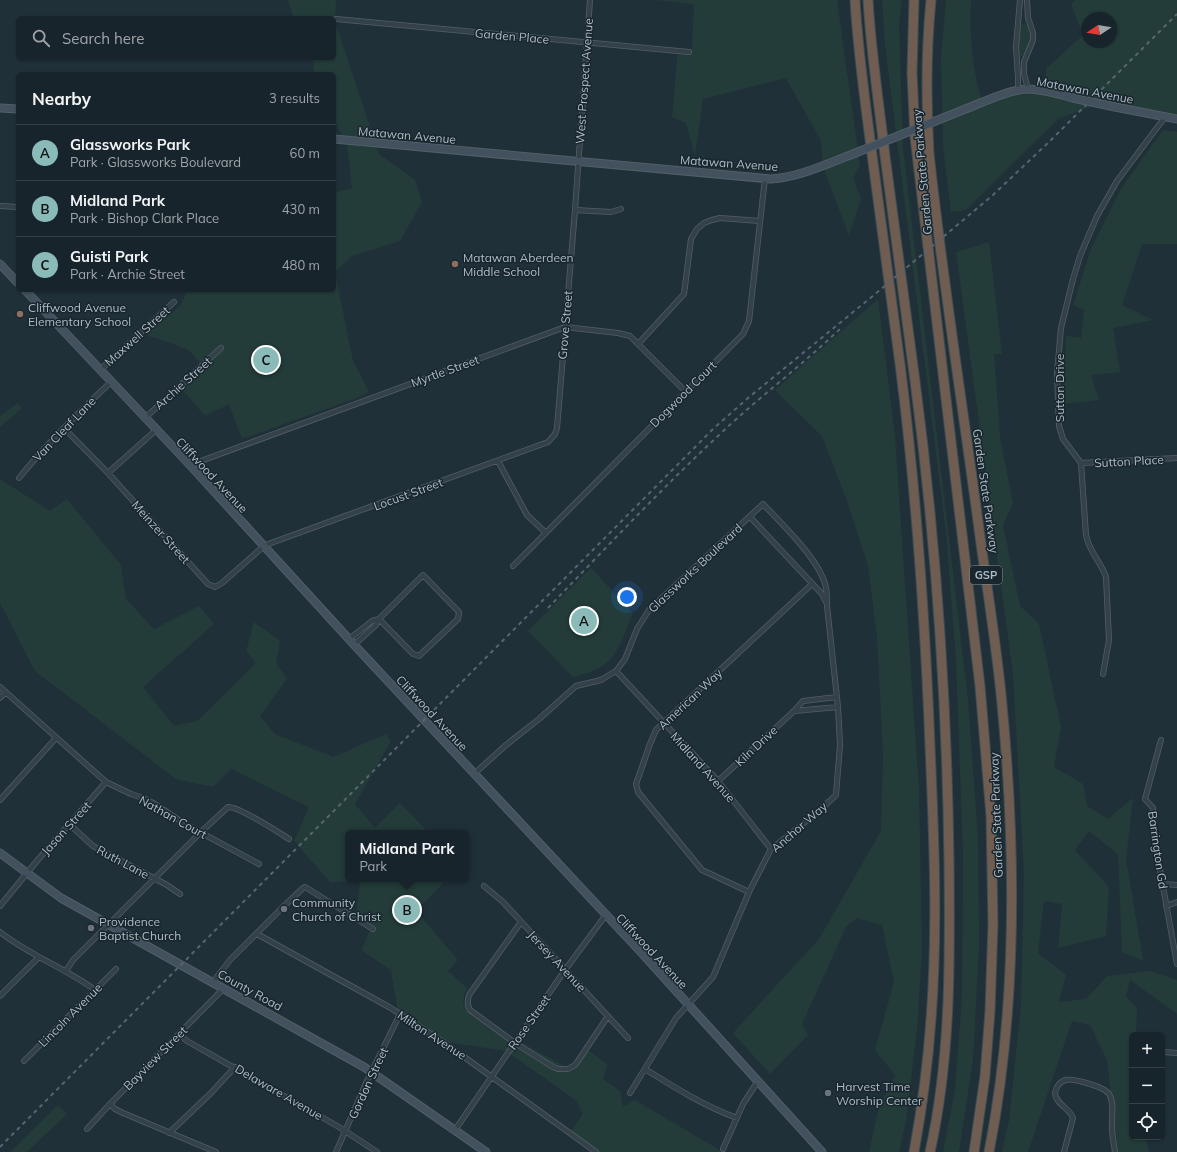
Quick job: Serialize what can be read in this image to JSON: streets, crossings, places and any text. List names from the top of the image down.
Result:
{
  "streets": {
    "highway": ["Garden State Parkway", "GSP"],
    "street": [
      "Garden Place",
      "West Prospect Avenue",
      "Matawan Avenue",
      "Grove Street",
      "Maxwell Street",
      "Myrtle Street",
      "Archie Street",
      "Sutton Drive",
      "Dogwood Court",
      "Van Cleaf Lane",
      "Sutton Place",
      "Cliffwood Avenue",
      "Locust Street",
      "Meinzer Street",
      "Glassworks Boulevard",
      "American Way",
      "Kiln Drive",
      "Midland Avenue",
      "Nathan Court",
      "Anchor Way",
      "Jason Street",
      "Barrington Gd",
      "Ruth Lane",
      "Jersey Avenue",
      "County Road",
      "Lincoln Avenue",
      "Rose Street",
      "Milton Avenue",
      "Bayview Street",
      "Gordon Street",
      "Delaware Avenue"
    ]
  },
  "crossings": [
    ["Garden Place", "West Prospect Avenue"],
    ["West Prospect Avenue", "Matawan Avenue"],
    ["West Prospect Avenue", "Grove Street"],
    ["Matawan Avenue", "Grove Street"],
    ["Matawan Avenue", "Sutton Drive"],
    ["Matawan Avenue", "Dogwood Court"],
    ["Grove Street", "Myrtle Street"],
    ["Grove Street", "Locust Street"],
    ["Maxwell Street", "Cliffwood Avenue"],
    ["Myrtle Street", "Dogwood Court"],
    ["Myrtle Street", "Cliffwood Avenue"],
    ["Archie Street", "Cliffwood Avenue"],
    ["Sutton Drive", "Sutton Place"],
    ["Van Cleaf Lane", "Cliffwood Avenue"],
    ["Van Cleaf Lane", "Meinzer Street"],
    ["Cliffwood Avenue", "Locust Street"],
    ["Cliffwood Avenue", "Meinzer Street"],
    ["Cliffwood Avenue", "Glassworks Boulevard"],
    ["Cliffwood Avenue", "Anchor Way"],
    ["Cliffwood Avenue", "Rose Street"],
    ["Locust Street", "Meinzer Street"],
    ["Glassworks Boulevard", "Midland Avenue"],
    ["Glassworks Boulevard", "Anchor Way"],
    ["American Way", "Midland Avenue"],
    ["American Way", "Anchor Way"],
    ["Kiln Drive", "Midland Avenue"],
    ["Kiln Drive", "Anchor Way"],
    ["Midland Avenue", "Anchor Way"],
    ["Nathan Court", "Jason Street"],
    ["Jason Street", "Ruth Lane"],
    ["Jason Street", "County Road"],
    ["Jersey Avenue", "Rose Street"],
    ["County Road", "Rose Street"],
    ["County Road", "Bayview Street"],
    ["County Road", "Gordon Street"],
    ["Rose Street", "Milton Avenue"],
    ["Milton Avenue", "Gordon Street"],
    ["Bayview Street", "Delaware Avenue"],
    ["Gordon Street", "Delaware Avenue"]
  ],
  "places": [
    "Matawan Aberdeen Middle School",
    "Cliffwood Avenue Elementary School",
    "Community Church of Christ",
    "Providence Baptist Church",
    "Harvest Time Worship Center"
  ],
  "north": "left",
  "page": {
    "search": "Search here",
    "heading": ["Nearby", "3 results"],
    "list": [
      {
        "mark": "A",
        "name": "Glassworks Park",
        "note": "Park · Glassworks Boulevard",
        "value": "60 m"
      },
      {
        "mark": "B",
        "name": "Midland Park",
        "note": "Park · Bishop Clark Place",
        "value": "430 m"
      },
      {
        "mark": "C",
        "name": "Guisti Park",
        "note": "Park · Archie Street",
        "value": "480 m"
      }
    ],
    "pins": ["C", "A", "B"],
    "popup": ["Midland Park", "Park"],
    "map_buttons": ["+", "−"]
  }
}
